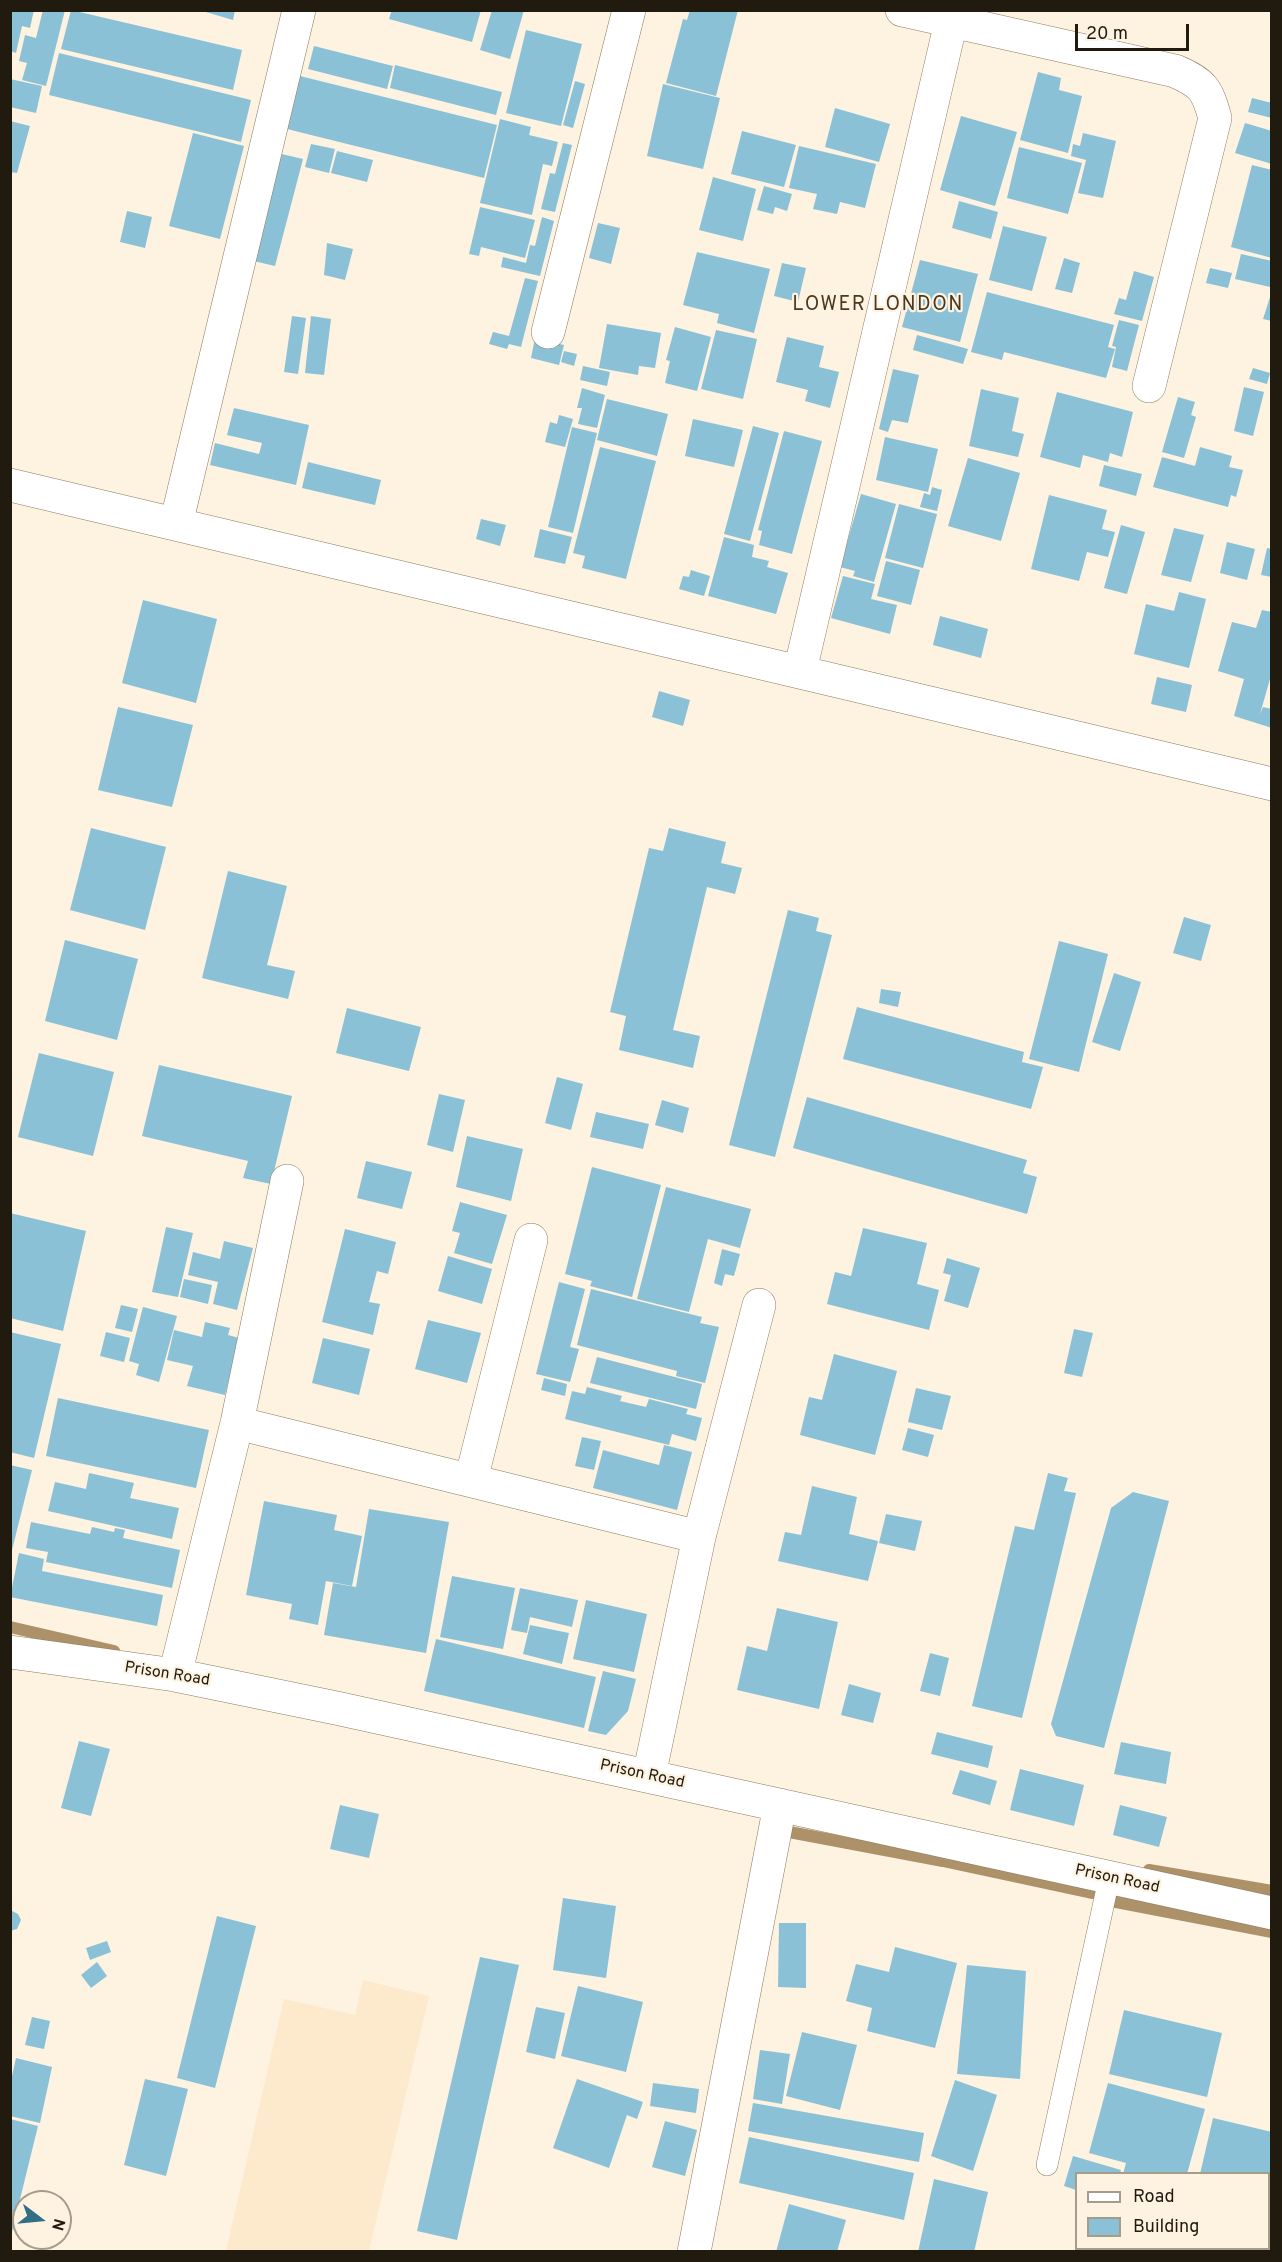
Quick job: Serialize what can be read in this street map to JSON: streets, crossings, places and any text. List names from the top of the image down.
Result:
{
  "streets": {
    "street": ["Prison Road"]
  },
  "districts": ["LOWER LONDON"],
  "legend": ["Road", "Building"],
  "scale_bar": "20 m",
  "north": "right"
}
